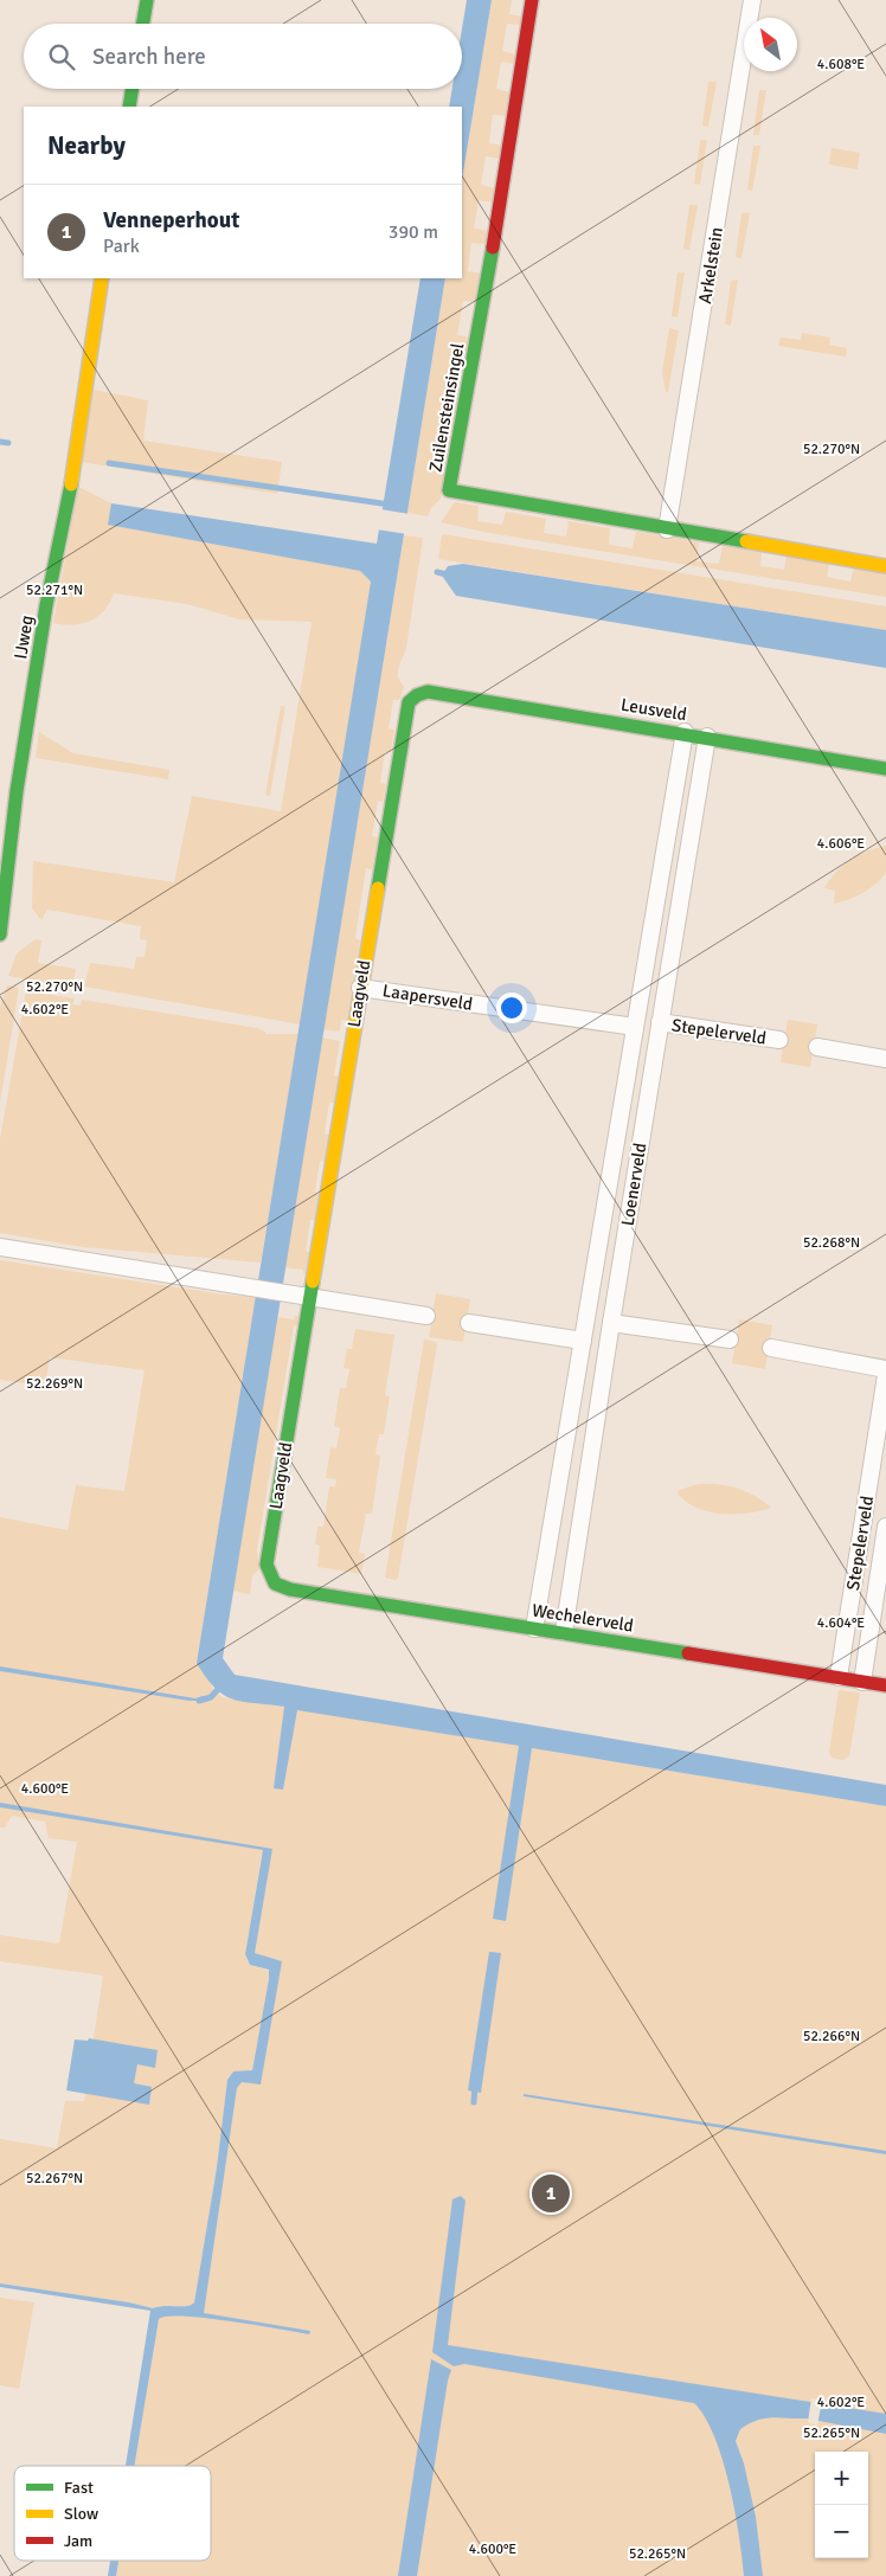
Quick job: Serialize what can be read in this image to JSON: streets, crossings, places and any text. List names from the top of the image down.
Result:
{
  "streets": {
    "street": [
      "Arkelstein",
      "Zuilensteinsingel",
      "IJweg",
      "Leusveld",
      "Laagveld",
      "Laapersveld",
      "Stepelerveld",
      "Loenerveld",
      "Wechelerveld"
    ]
  },
  "crossings": [
    ["Arkelstein", "Zuilensteinsingel"],
    ["Leusveld", "Laagveld"],
    ["Leusveld", "Loenerveld"],
    ["Laagveld", "Laapersveld"],
    ["Laagveld", "Wechelerveld"],
    ["Laapersveld", "Loenerveld"],
    ["Stepelerveld", "Loenerveld"],
    ["Stepelerveld", "Wechelerveld"],
    ["Loenerveld", "Wechelerveld"]
  ],
  "legend": ["Fast", "Slow", "Jam"],
  "north": "top left",
  "page": {
    "search": "Search here",
    "heading": "Nearby",
    "list": [
      {
        "mark": "1",
        "name": "Venneperhout",
        "note": "Park",
        "value": "390 m"
      }
    ],
    "pins": "1",
    "map_buttons": ["+", "−"]
  },
  "coordinates": [
    "4.608°E",
    "52.270°N",
    "52.271°N",
    "4.606°E",
    "4.602°E",
    "52.268°N",
    "52.269°N",
    "4.604°E",
    "4.600°E",
    "52.266°N",
    "52.267°N",
    "52.265°N"
  ]
}
